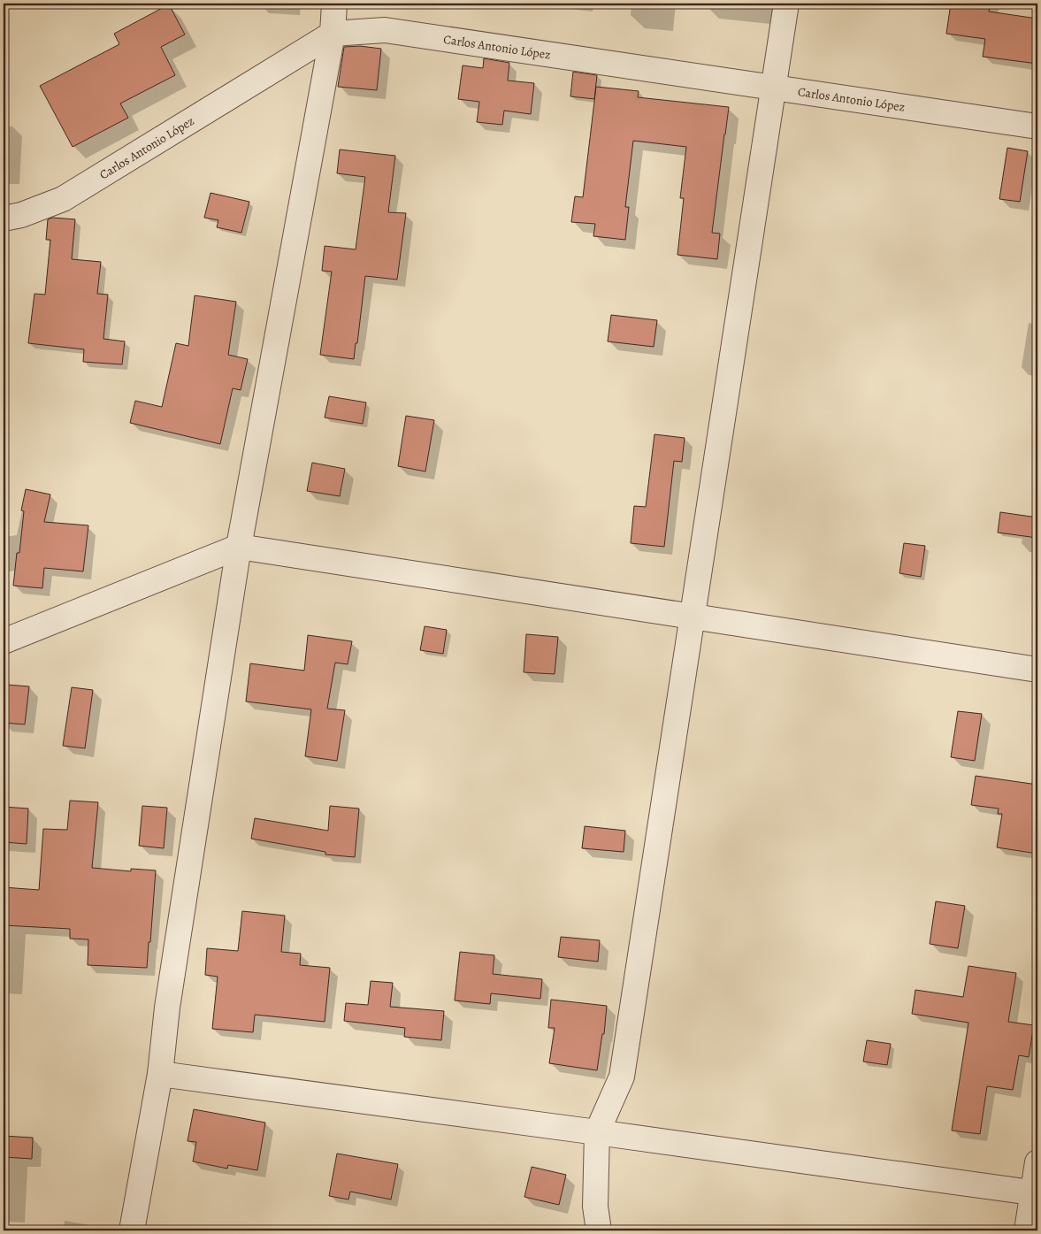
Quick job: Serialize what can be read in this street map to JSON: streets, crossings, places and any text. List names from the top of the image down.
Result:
{
  "streets": {
    "street": ["Carlos Antonio López"]
  }
}
